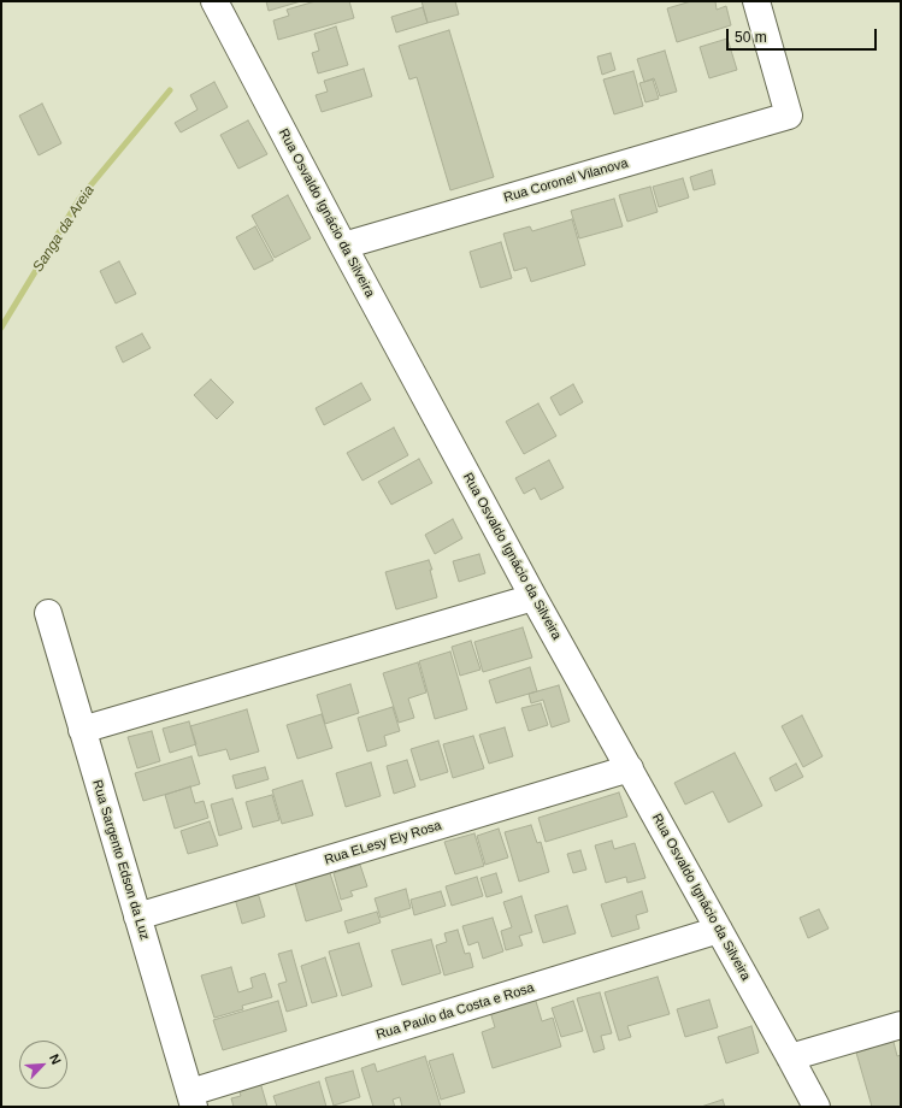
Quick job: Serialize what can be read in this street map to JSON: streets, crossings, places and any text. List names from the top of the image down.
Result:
{
  "streets": {
    "street": [
      "Rua Coronel Vilanova",
      "Rua Osvaldo Ignácio da Silveira",
      "Rua ELesy Ely Rosa",
      "Rua Sargento Edson da Luz",
      "Rua Paulo da Costa e Rosa"
    ]
  },
  "crossings": [
    ["Rua Coronel Vilanova", "Rua Osvaldo Ignácio da Silveira"],
    ["Rua Osvaldo Ignácio da Silveira", "Rua ELesy Ely Rosa"],
    ["Rua Osvaldo Ignácio da Silveira", "Rua Paulo da Costa e Rosa"],
    ["Rua ELesy Ely Rosa", "Rua Sargento Edson da Luz"],
    ["Rua Sargento Edson da Luz", "Rua Paulo da Costa e Rosa"]
  ],
  "water": ["Sanga da Areia"],
  "scale_bar": "50 m",
  "north": "top right"
}
